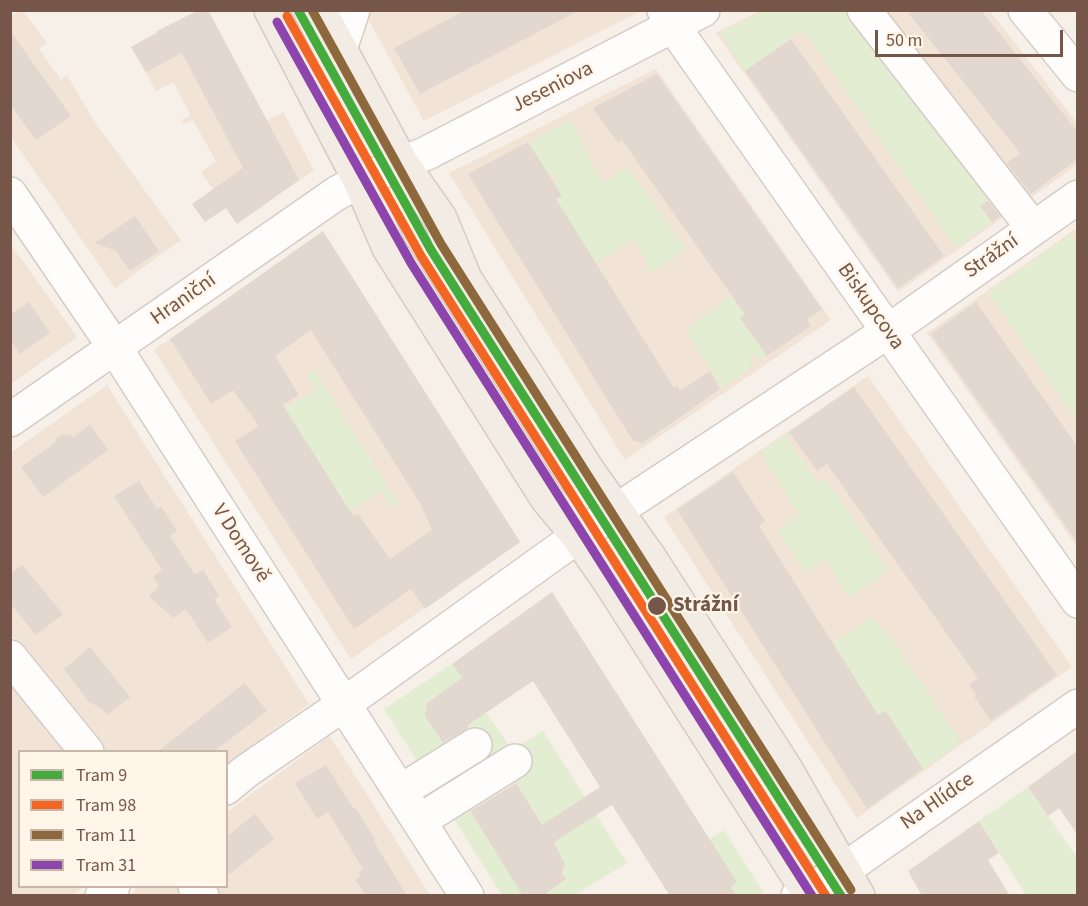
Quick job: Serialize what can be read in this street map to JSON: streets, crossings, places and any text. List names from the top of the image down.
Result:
{
  "streets": {
    "street": [
      "Jeseniova",
      "Strážní",
      "Hraniční",
      "Biskupcova",
      "V Domově",
      "Na Hlídce"
    ]
  },
  "crossings": [
    ["Jeseniova", "Hraniční"],
    ["Jeseniova", "Biskupcova"],
    ["Strážní", "Biskupcova"],
    ["Strážní", "V Domově"],
    ["Hraniční", "V Domově"]
  ],
  "places": ["Strážní"],
  "lines": [
    "tram line 9",
    "tram line 11",
    "tram line 98",
    "tram line 31"
  ],
  "legend": [
    "Tram 9",
    "Tram 98",
    "Tram 11",
    "Tram 31"
  ],
  "scale_bar": "50 m"
}
